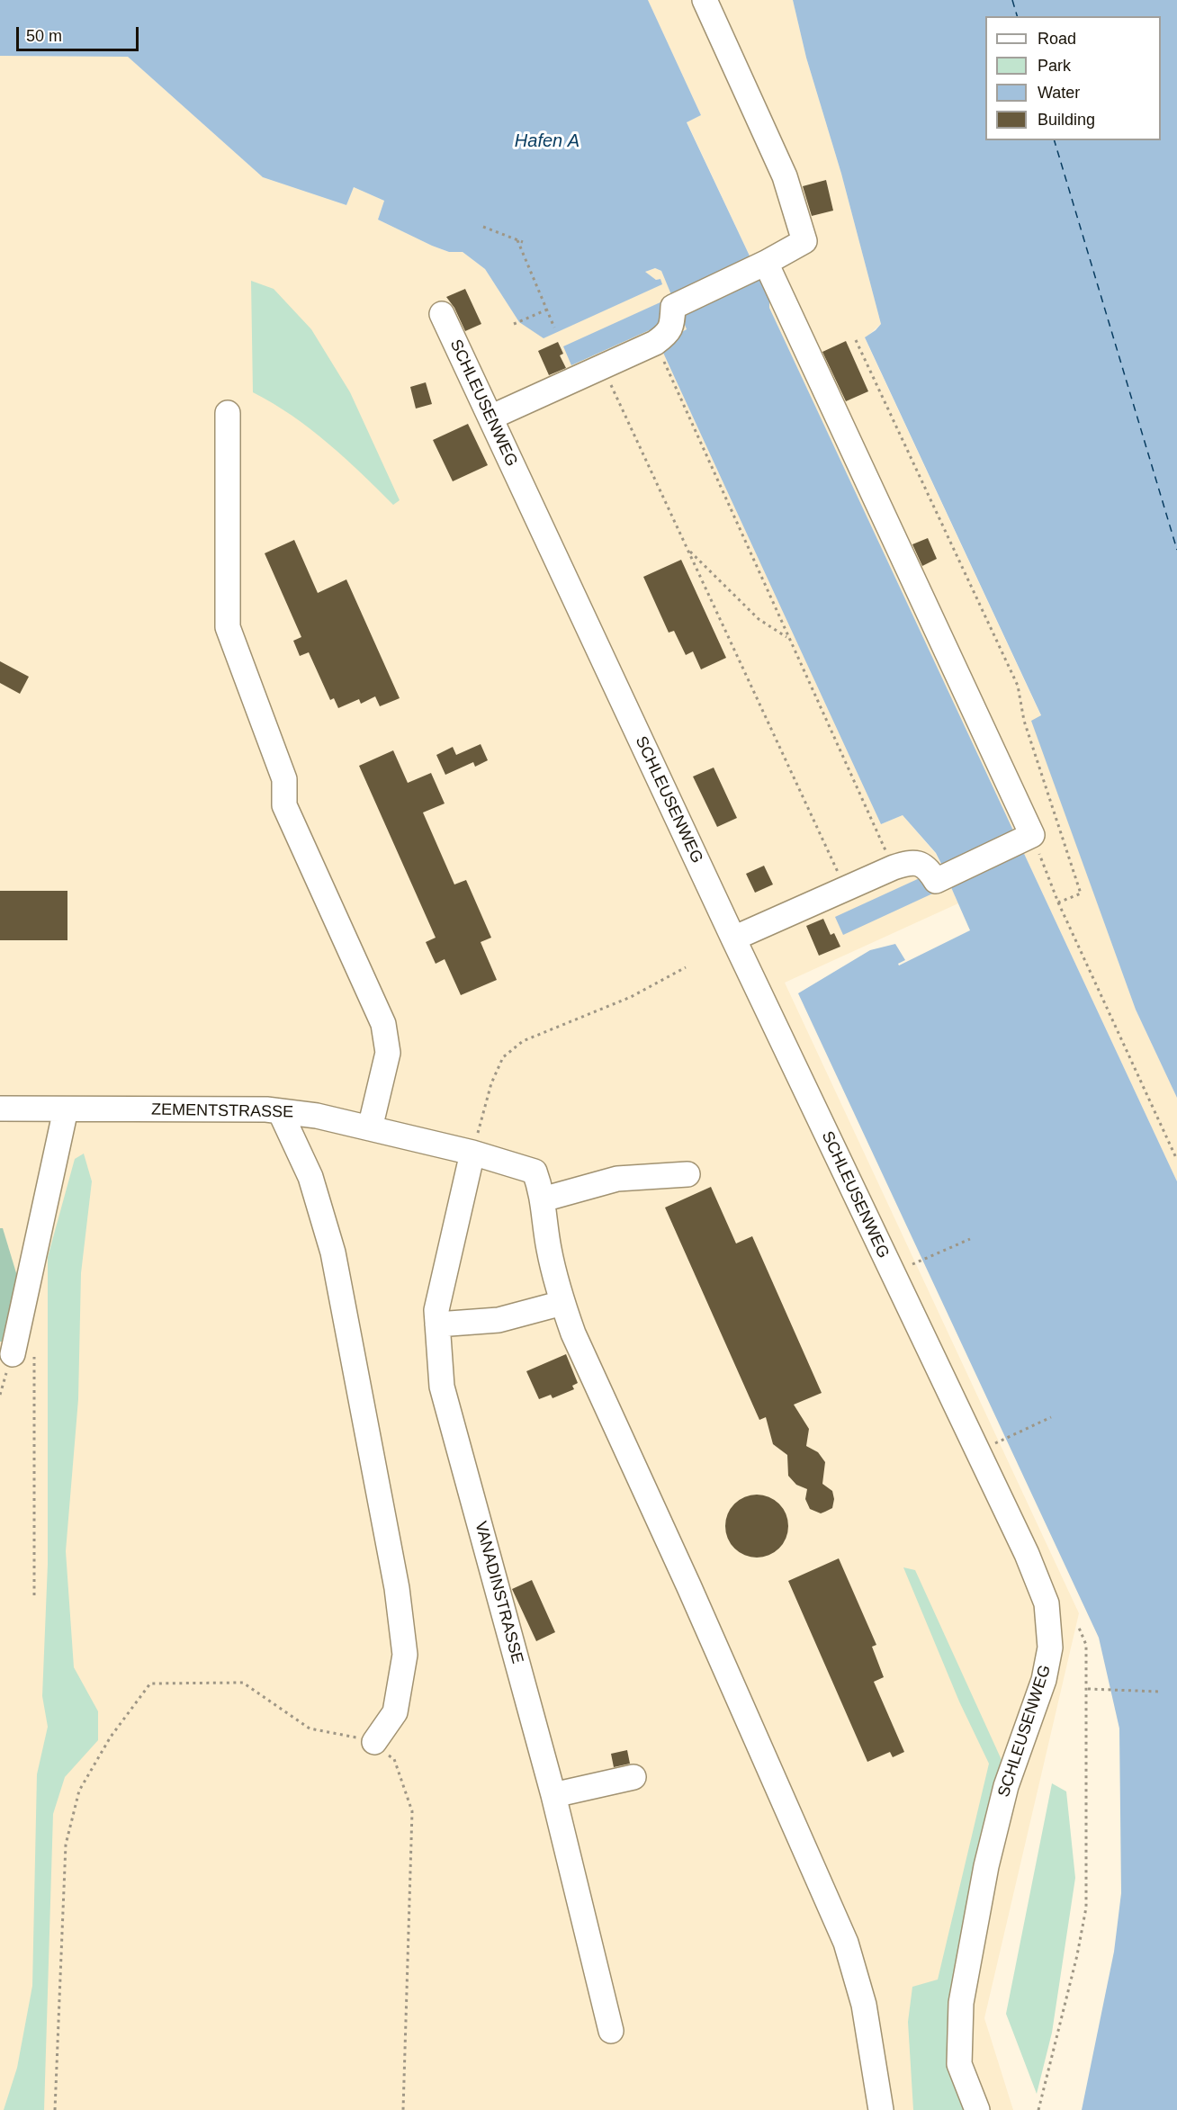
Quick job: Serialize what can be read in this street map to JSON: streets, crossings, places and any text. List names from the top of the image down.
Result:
{
  "streets": {
    "street": ["SCHLEUSENWEG", "ZEMENTSTRASSE", "VANADINSTRASSE"]
  },
  "crossings": [
    ["ZEMENTSTRASSE", "VANADINSTRASSE"]
  ],
  "water": ["Hafen A"],
  "legend": [
    "Road",
    "Park",
    "Water",
    "Building"
  ],
  "scale_bar": "50 m"
}
